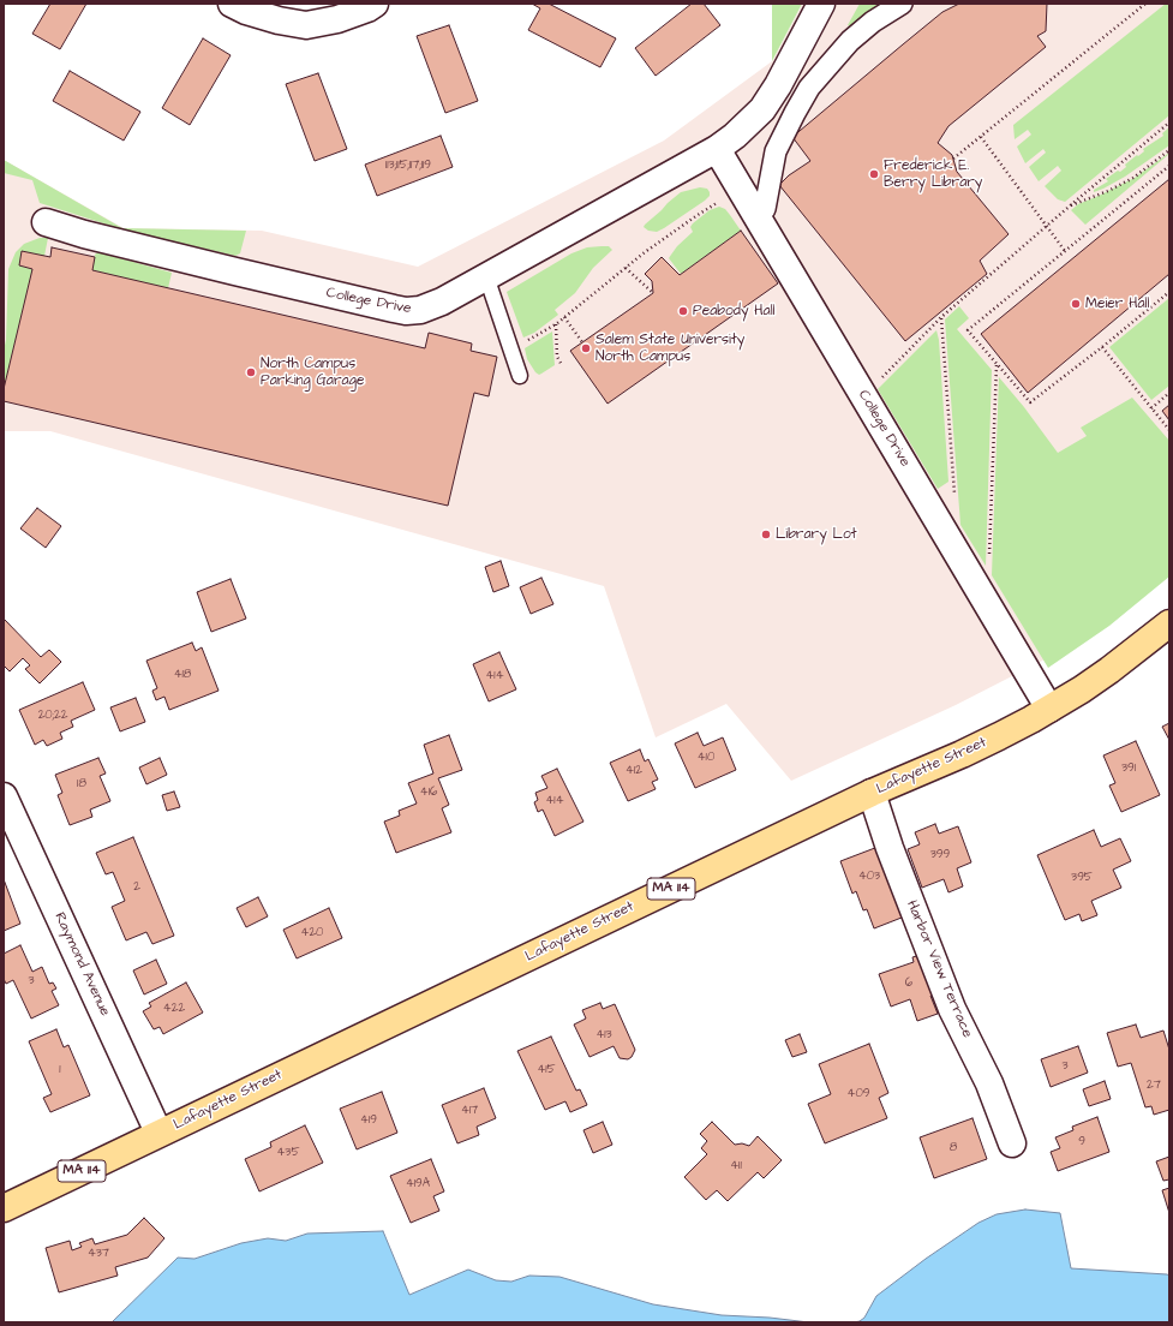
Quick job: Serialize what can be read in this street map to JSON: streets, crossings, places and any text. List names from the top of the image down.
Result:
{
  "streets": {
    "main road": ["Lafayette Street", "MA 114"],
    "street": ["College Drive", "Raymond Avenue", "Harbor View Terrace"]
  },
  "crossings": [
    ["College Drive", "Lafayette Street"],
    ["Lafayette Street", "Raymond Avenue"],
    ["Lafayette Street", "Harbor View Terrace"]
  ],
  "places": [
    "Frederick E. Berry Library",
    "Meier Hall",
    "Peabody Hall",
    "Salem State University North Campus",
    "North Campus Parking Garage",
    "Library Lot"
  ],
  "house_numbers": [
    "113;115;117;119",
    "418",
    "414",
    "20;22",
    "410",
    "391",
    "412",
    "18",
    "416",
    "414",
    "399",
    "403",
    "395",
    "2",
    "420",
    "3",
    "6",
    "422",
    "413",
    "3",
    "1",
    "415",
    "27",
    "409",
    "417",
    "419",
    "9",
    "8",
    "435",
    "411",
    "419A",
    "437"
  ]
}
